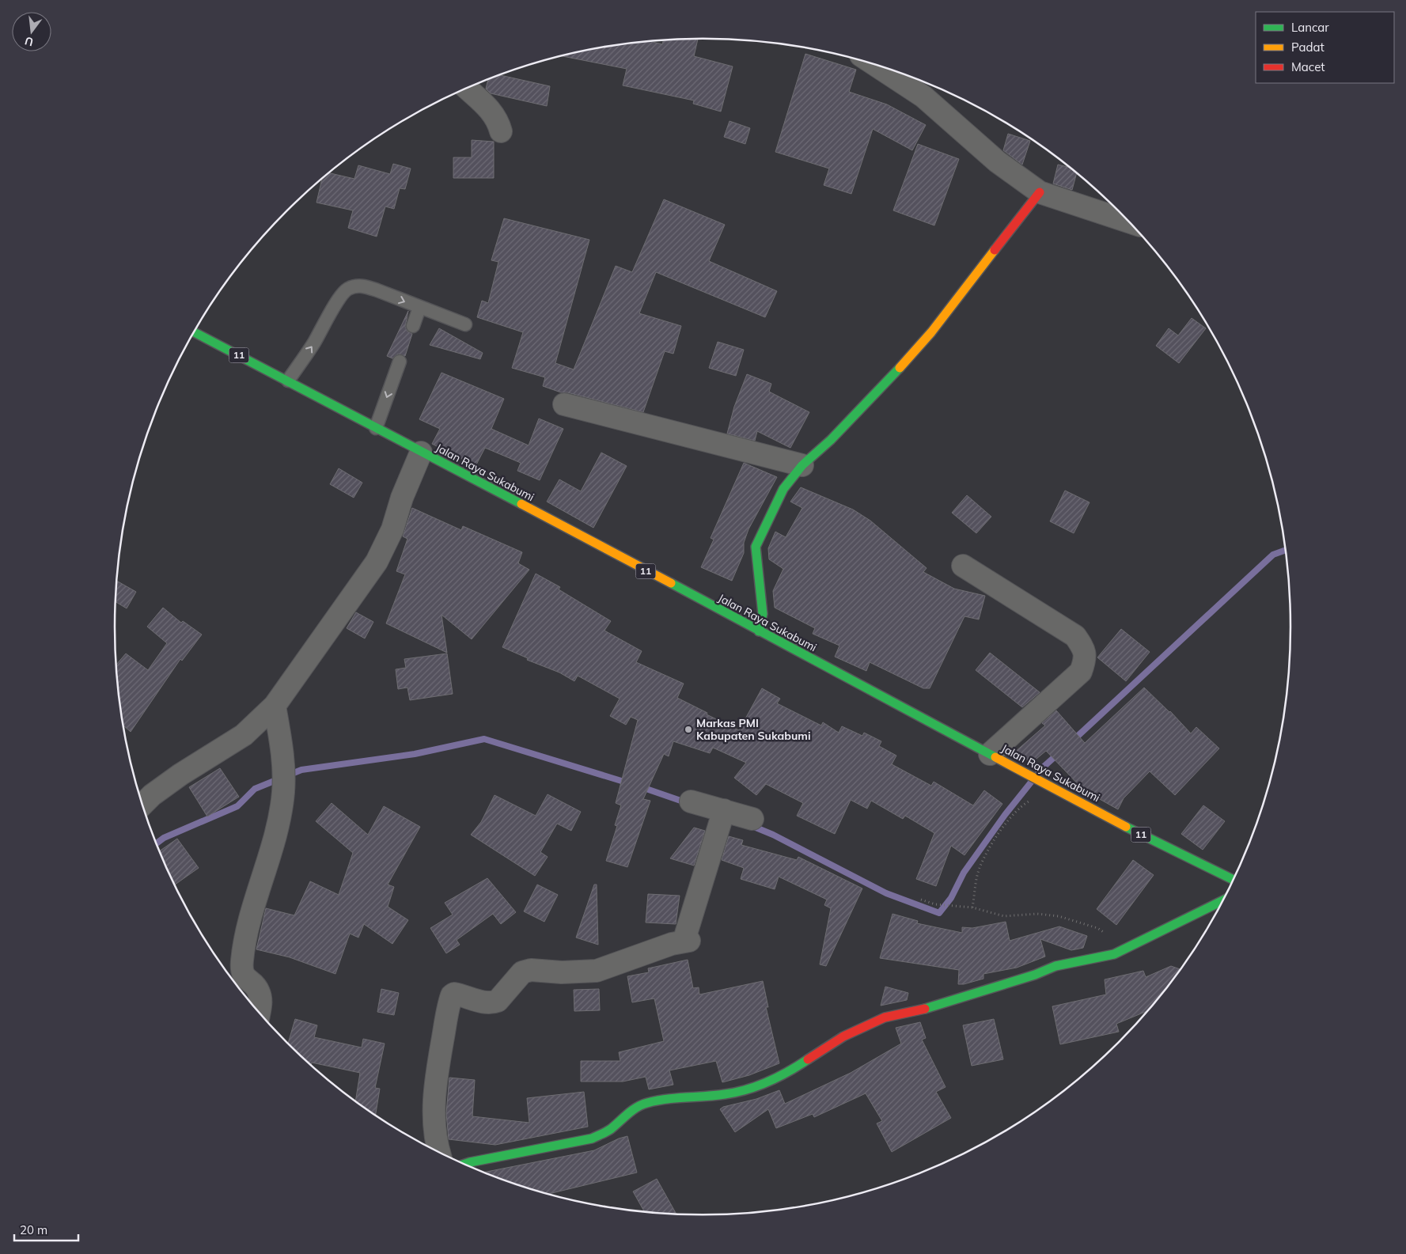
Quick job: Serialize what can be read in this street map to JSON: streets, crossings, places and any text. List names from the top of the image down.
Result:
{
  "streets": {
    "main road": ["11", "Jalan Raya Sukabumi"]
  },
  "crossings": [
    ["11", "Jalan Raya Sukabumi"]
  ],
  "places": ["Markas PMI Kabupaten Sukabumi"],
  "legend": ["Lancar", "Padat", "Macet"],
  "scale_bar": "20 m",
  "north": "bottom"
}
